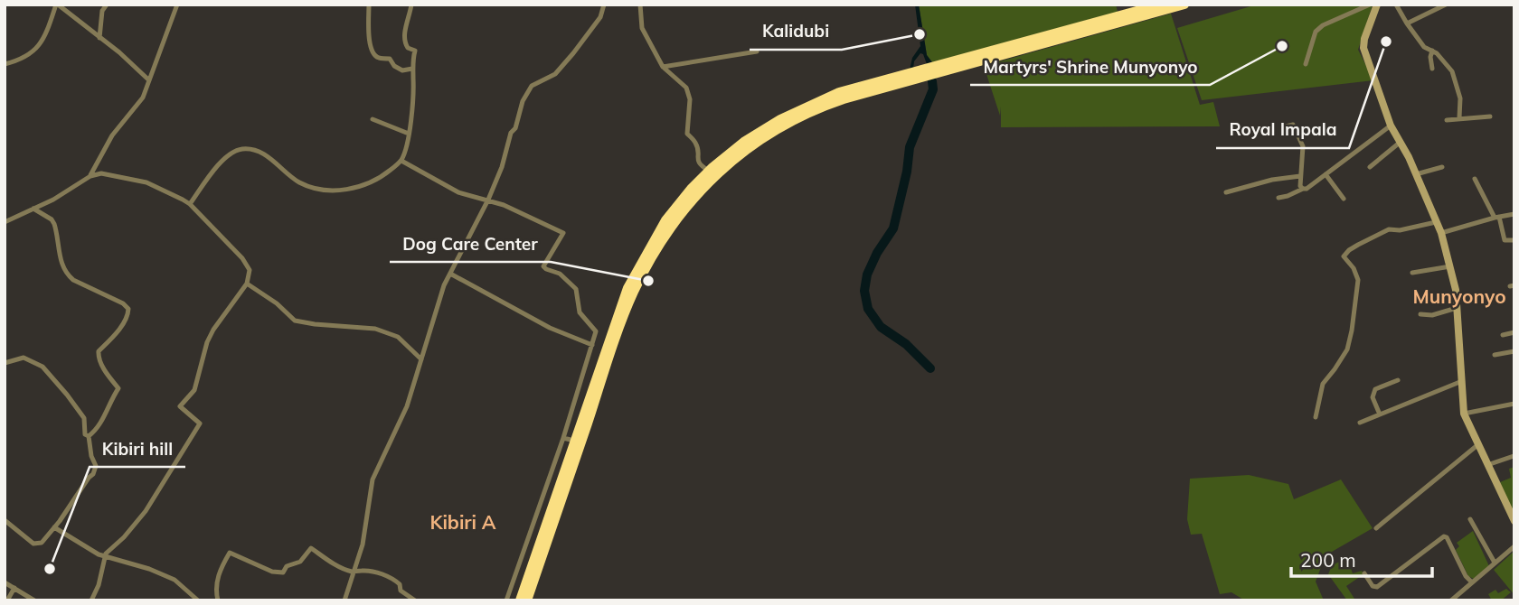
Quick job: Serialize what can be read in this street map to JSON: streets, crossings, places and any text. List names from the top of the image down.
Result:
{
  "districts": ["Munyonyo", "Kibiri A"],
  "places": [
    "Kalidubi",
    "Royal Impala",
    "Martyrs' Shrine Munyonyo",
    "Dog Care Center",
    "Kibiri hill"
  ],
  "scale_bar": "200 m"
}
